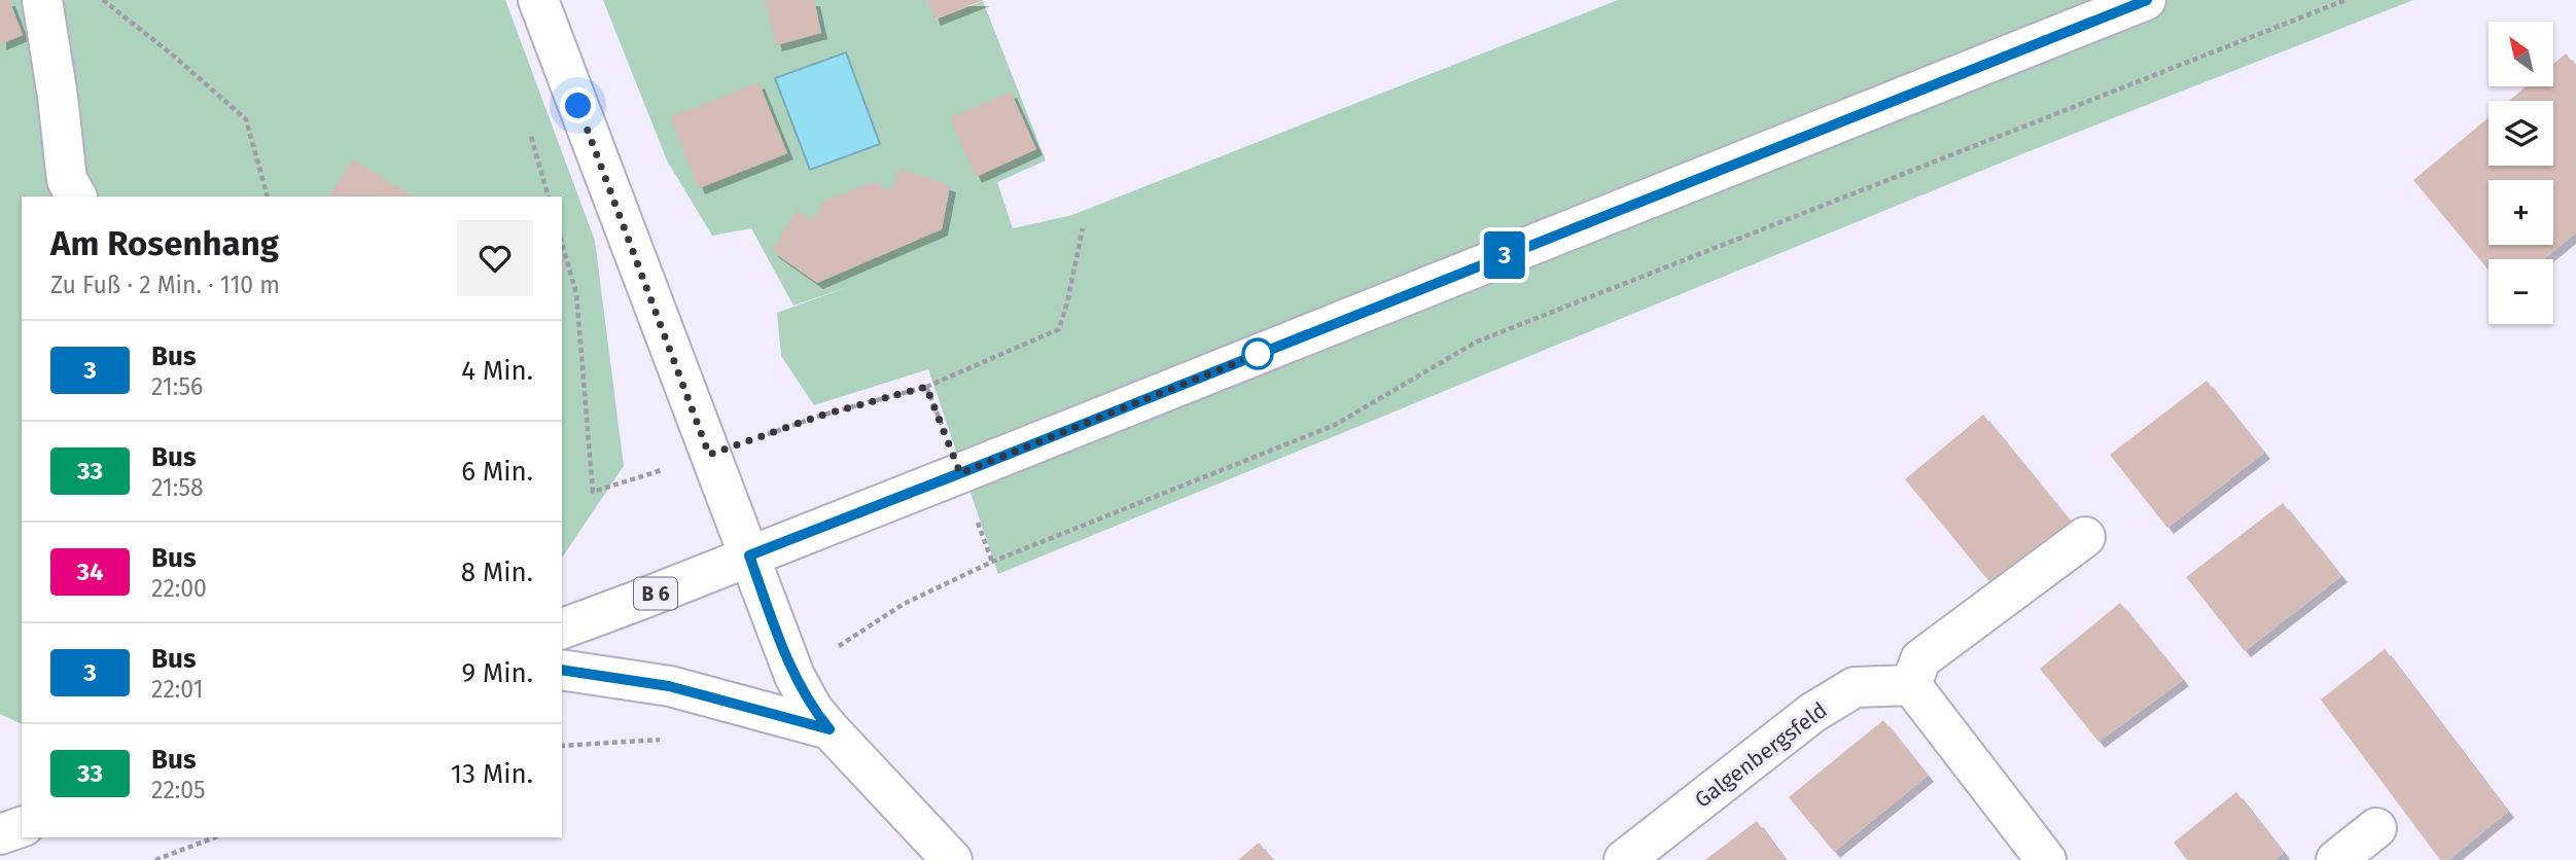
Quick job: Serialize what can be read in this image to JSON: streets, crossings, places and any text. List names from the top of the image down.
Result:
{
  "streets": {
    "street": ["B 6", "Galgenbergsfeld"]
  },
  "lines": ["bus line 3"],
  "north": "top left",
  "page": {
    "on_map": "3",
    "map_buttons": ["+", "−"],
    "heading": ["Am Rosenhang", "Zu Fuß · 2 Min. · 110 m"],
    "list": [
      {
        "mark": "3",
        "name": "Bus",
        "note": "21:56",
        "value": "4 Min."
      },
      {
        "mark": "33",
        "name": "Bus",
        "note": "21:58",
        "value": "6 Min."
      },
      {
        "mark": "34",
        "name": "Bus",
        "note": "22:00",
        "value": "8 Min."
      },
      {
        "mark": "3",
        "name": "Bus",
        "note": "22:01",
        "value": "9 Min."
      },
      {
        "mark": "33",
        "name": "Bus",
        "note": "22:05",
        "value": "13 Min."
      }
    ]
  }
}
